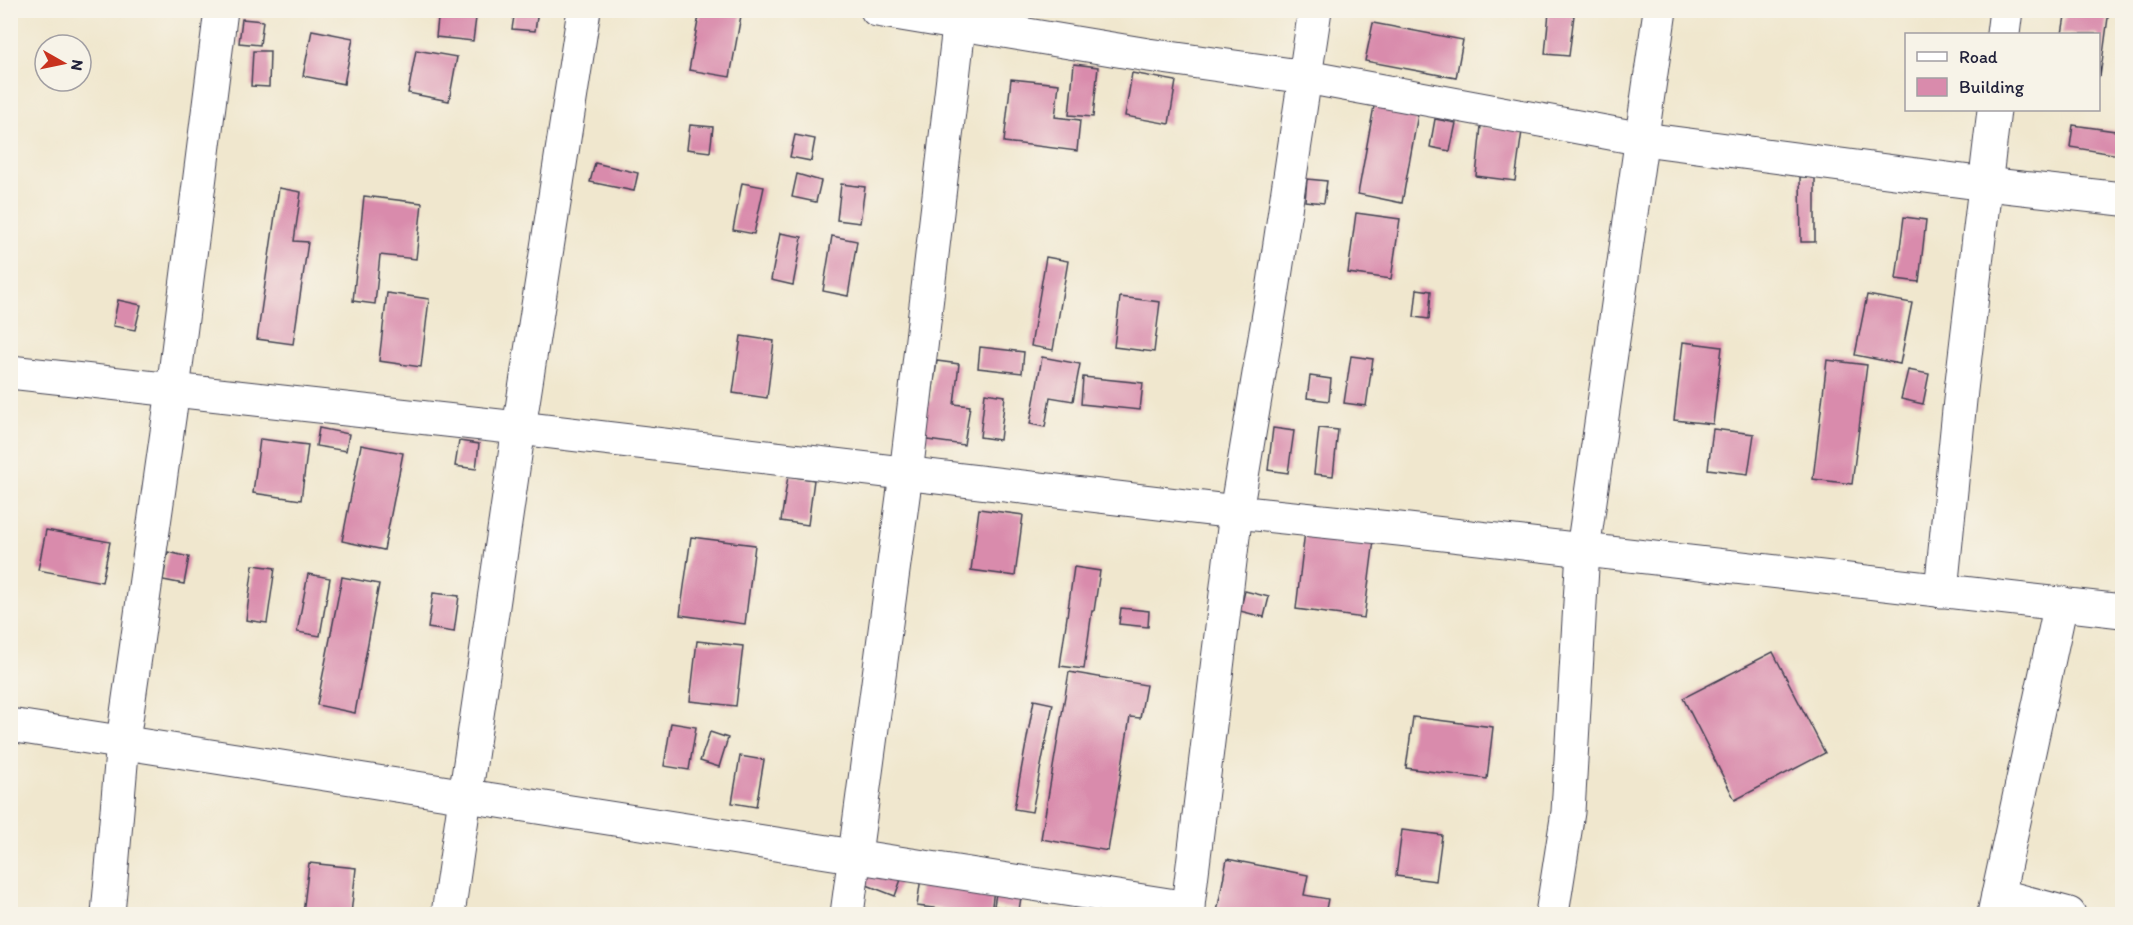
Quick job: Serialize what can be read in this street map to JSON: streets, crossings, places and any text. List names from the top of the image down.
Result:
{
  "legend": ["Road", "Building"],
  "north": "right"
}
